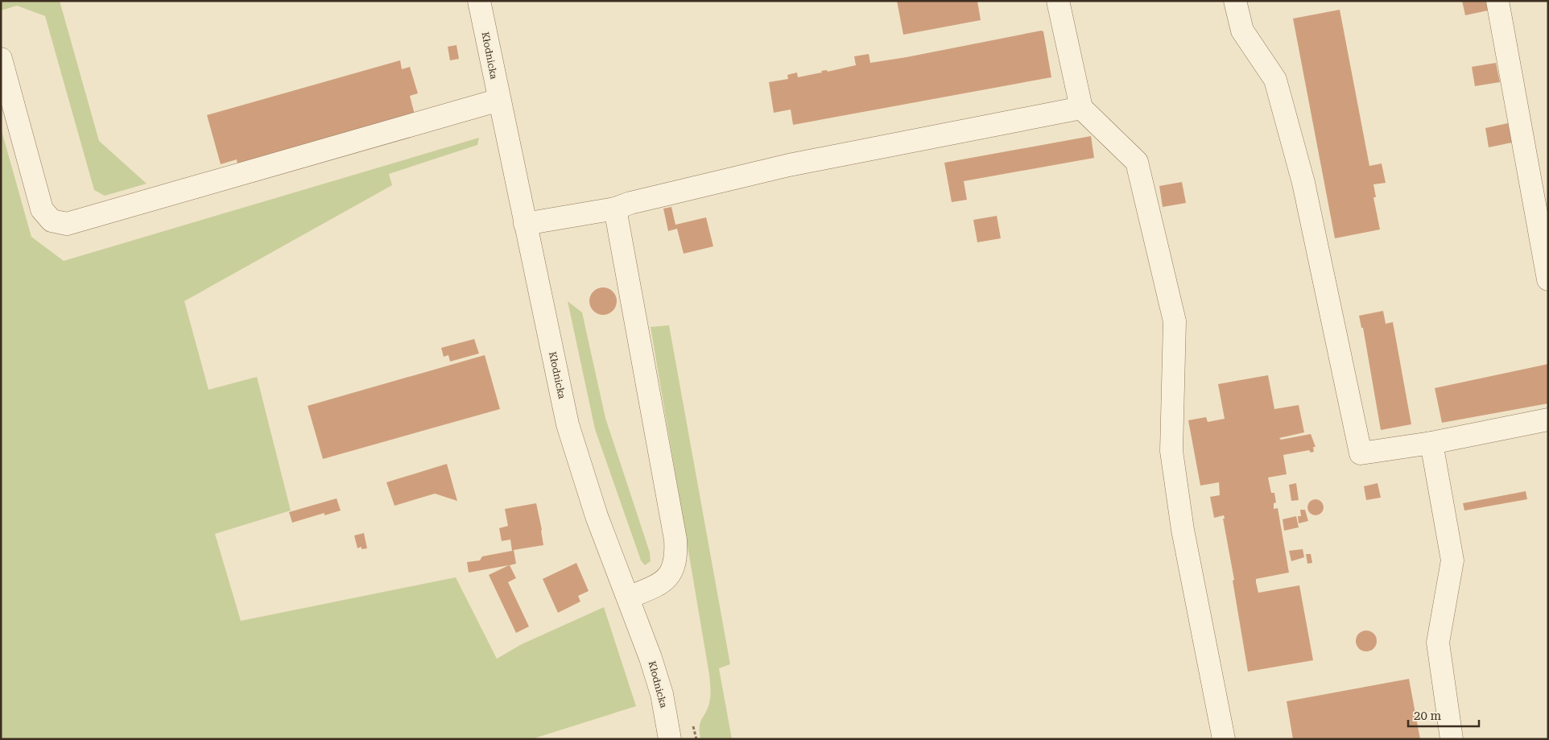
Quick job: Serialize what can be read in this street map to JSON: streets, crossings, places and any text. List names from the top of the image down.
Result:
{
  "streets": {
    "street": ["Kłodnicka"]
  },
  "scale_bar": "20 m"
}
